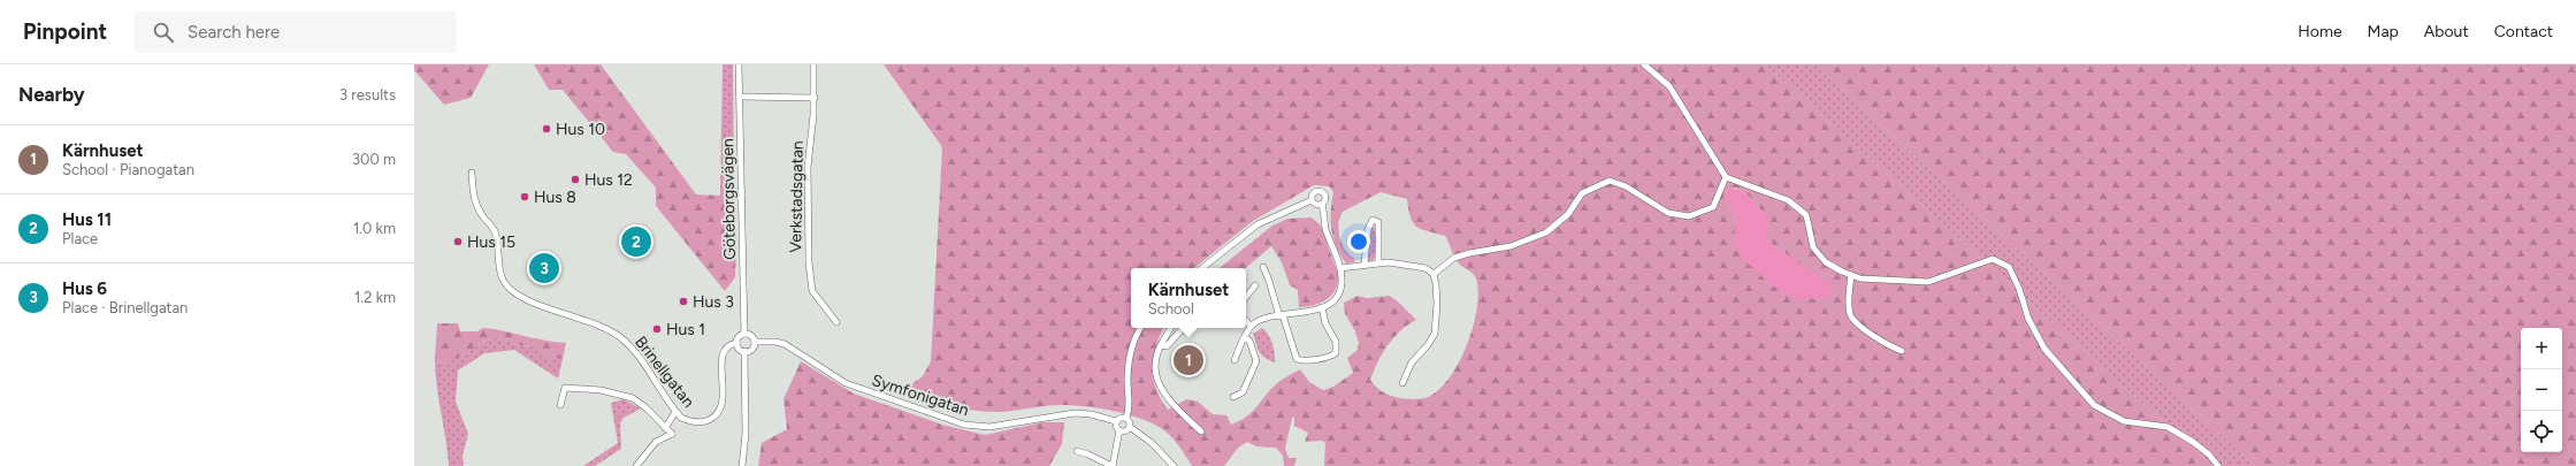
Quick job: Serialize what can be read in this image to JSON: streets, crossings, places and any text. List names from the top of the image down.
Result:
{
  "streets": {
    "street": [
      "Verkstadsgatan",
      "Göteborgsvägen",
      "Brinellgatan",
      "Symfonigatan"
    ]
  },
  "crossings": [
    ["Göteborgsvägen", "Brinellgatan"],
    ["Göteborgsvägen", "Symfonigatan"],
    ["Brinellgatan", "Symfonigatan"]
  ],
  "places": [
    "Hus 10",
    "Hus 12",
    "Hus 8",
    "Hus 15",
    "Hus 3",
    "Hus 1"
  ],
  "page": {
    "header": "Pinpoint",
    "search": "Search here",
    "nav": [
      "Home",
      "Map",
      "About",
      "Contact"
    ],
    "heading": ["Nearby", "3 results"],
    "list": [
      {
        "mark": "1",
        "name": "Kärnhuset",
        "note": "School · Pianogatan",
        "value": "300 m"
      },
      {
        "mark": "2",
        "name": "Hus 11",
        "note": "Place",
        "value": "1.0 km"
      },
      {
        "mark": "3",
        "name": "Hus 6",
        "note": "Place · Brinellgatan",
        "value": "1.2 km"
      }
    ],
    "pins": ["2", "3", "1"],
    "popup": ["Kärnhuset", "School"],
    "map_buttons": ["+", "−"]
  }
}
